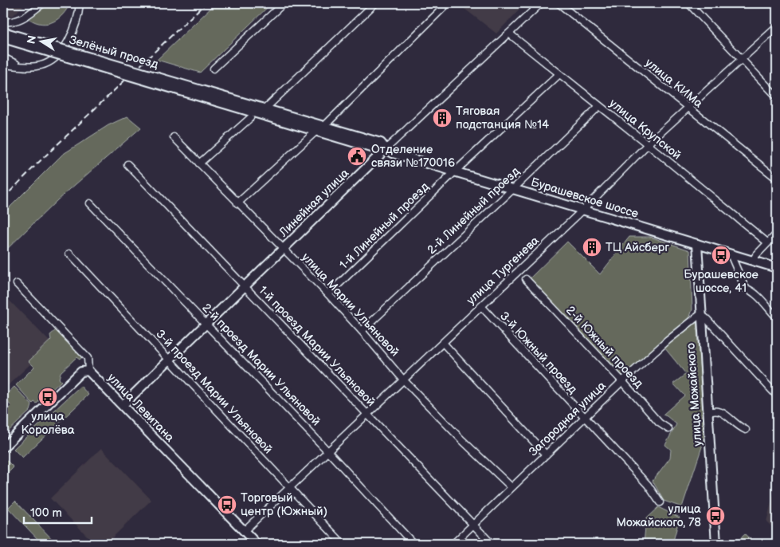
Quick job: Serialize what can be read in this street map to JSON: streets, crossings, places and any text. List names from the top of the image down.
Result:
{
  "streets": {
    "main road": [
      "Зелёный проезд",
      "Бурашевское шоссе",
      "Линейная улица",
      "улица Можайского",
      "улица Левитана"
    ],
    "street": [
      "улица КИМа",
      "улица Крупской",
      "2-й Линейный проезд",
      "1-й Линейный проезд",
      "улица Тургенева",
      "улица Марии Ульяновой",
      "1-й проезд Марии Ульяновой",
      "2-й Южный проезд",
      "3-й Южный проезд",
      "2-й проезд Марии Ульяновой",
      "3-й проезд Марии Ульяновой",
      "Загородная улица"
    ]
  },
  "crossings": [
    ["Зелёный проезд", "Бурашевское шоссе"],
    ["улица КИМа", "улица Тургенева"],
    ["улица Крупской", "Линейная улица"],
    ["улица Крупской", "2-й Линейный проезд"],
    ["улица Крупской", "1-й Линейный проезд"],
    ["улица Крупской", "улица Тургенева"],
    ["Бурашевское шоссе", "Линейная улица"],
    ["Бурашевское шоссе", "2-й Линейный проезд"],
    ["Бурашевское шоссе", "1-й Линейный проезд"],
    ["Бурашевское шоссе", "улица Тургенева"],
    ["Бурашевское шоссе", "улица Можайского"],
    ["Линейная улица", "улица Марии Ульяновой"],
    ["Линейная улица", "1-й проезд Марии Ульяновой"],
    ["Линейная улица", "2-й проезд Марии Ульяновой"],
    ["Линейная улица", "3-й проезд Марии Ульяновой"],
    ["Линейная улица", "улица Левитана"],
    ["2-й Линейный проезд", "улица Марии Ульяновой"],
    ["1-й Линейный проезд", "улица Марии Ульяновой"],
    ["улица Тургенева", "улица Марии Ульяновой"],
    ["улица Тургенева", "1-й проезд Марии Ульяновой"],
    ["улица Тургенева", "3-й Южный проезд"],
    ["улица Тургенева", "2-й проезд Марии Ульяновой"],
    ["улица Тургенева", "3-й проезд Марии Ульяновой"],
    ["улица Тургенева", "улица Левитана"],
    ["улица Марии Ульяновой", "Загородная улица"],
    ["1-й проезд Марии Ульяновой", "Загородная улица"],
    ["2-й Южный проезд", "Загородная улица"],
    ["3-й Южный проезд", "Загородная улица"],
    ["улица Можайского", "Загородная улица"]
  ],
  "places": {
    "building": ["Тяговая подстанция №14", "ТЦ Айсберг"],
    "public building": ["Отделение связи №170016"],
    "bus stop": [
      "Бурашевское шоссе, 41",
      "улица Королёва",
      "Торговый центр (Южный)",
      "улица Можайского, 78"
    ]
  },
  "scale_bar": "100 m",
  "north": "left"
}
